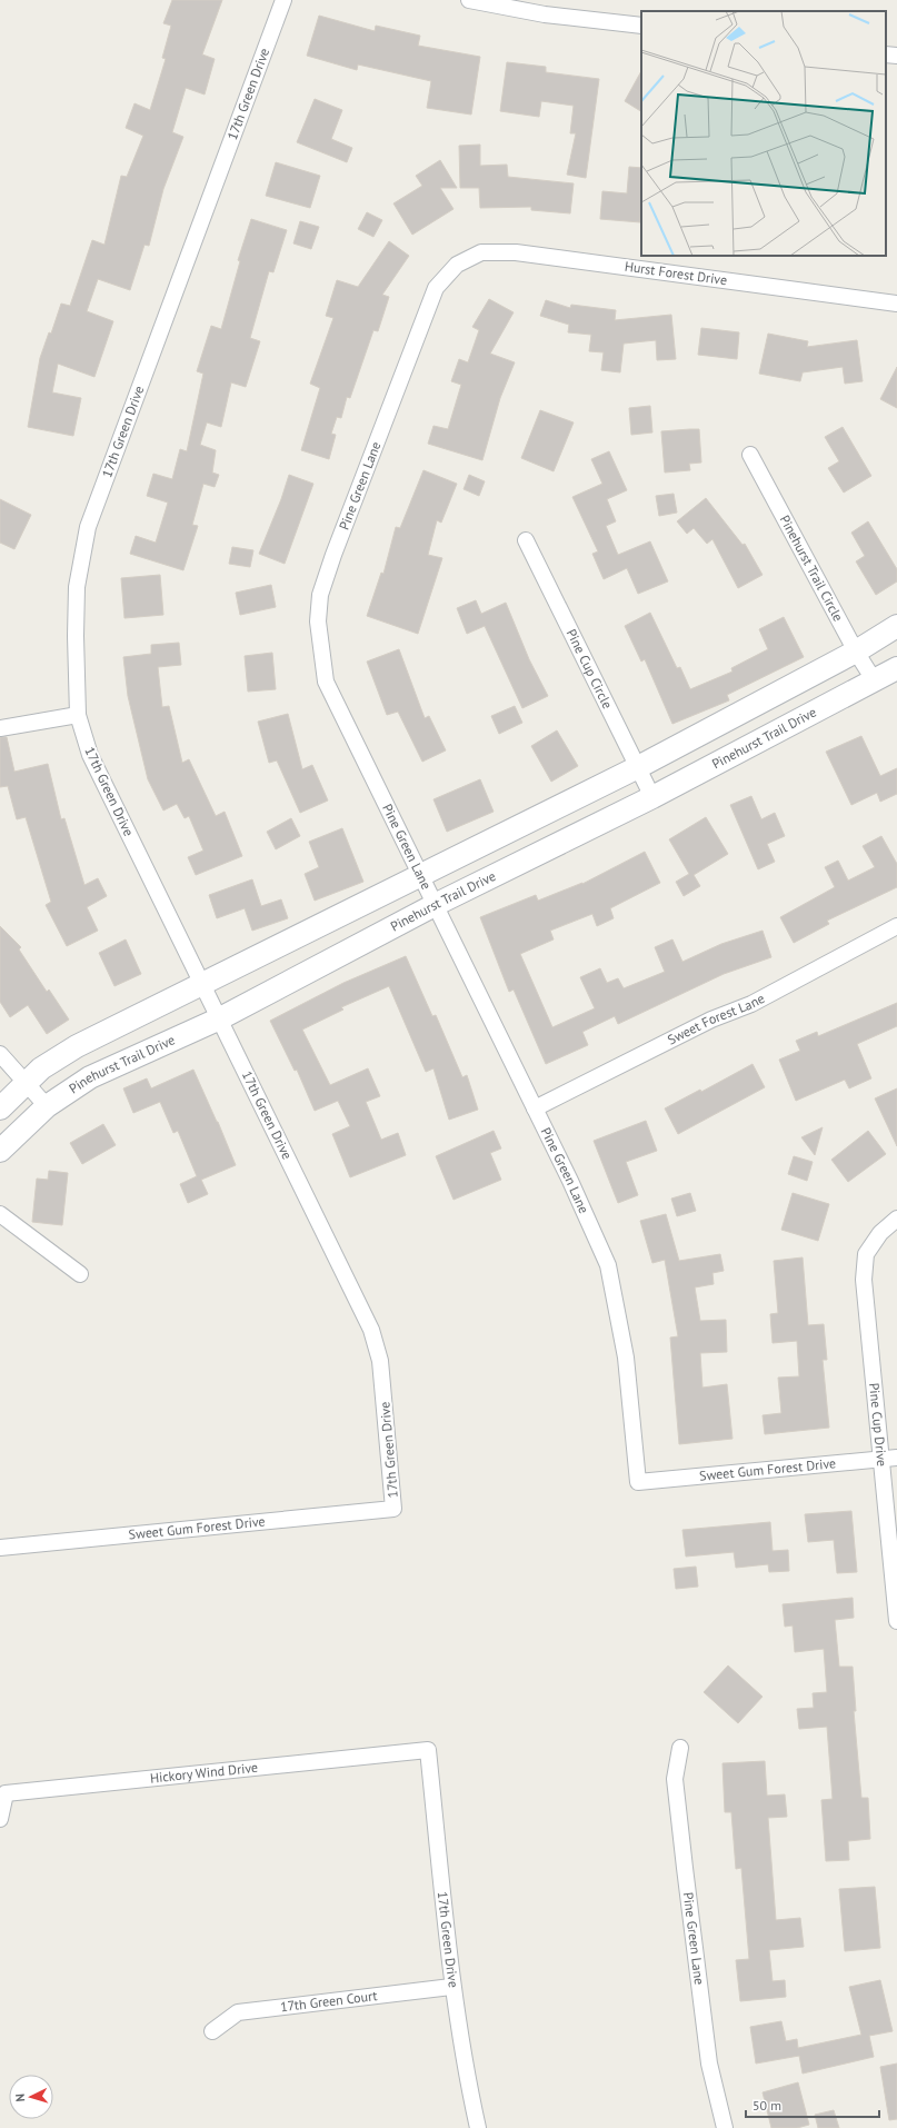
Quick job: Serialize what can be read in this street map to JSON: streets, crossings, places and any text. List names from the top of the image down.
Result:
{
  "streets": {
    "street": [
      "17th Green Drive",
      "Hurst Forest Drive",
      "Pine Green Lane",
      "Pinehurst Trail Circle",
      "Pine Cup Circle",
      "Pinehurst Trail Drive",
      "Sweet Forest Lane",
      "Pine Cup Drive",
      "Sweet Gum Forest Drive",
      "Hickory Wind Drive",
      "17th Green Court"
    ]
  },
  "crossings": [
    ["17th Green Drive", "Pinehurst Trail Drive"],
    ["17th Green Drive", "Sweet Gum Forest Drive"],
    ["17th Green Drive", "Hickory Wind Drive"],
    ["17th Green Drive", "17th Green Court"],
    ["Hurst Forest Drive", "Pine Green Lane"],
    ["Pine Green Lane", "Pinehurst Trail Drive"],
    ["Pine Green Lane", "Sweet Forest Lane"],
    ["Pine Green Lane", "Sweet Gum Forest Drive"],
    ["Pinehurst Trail Circle", "Pinehurst Trail Drive"],
    ["Pine Cup Circle", "Pinehurst Trail Drive"],
    ["Pine Cup Drive", "Sweet Gum Forest Drive"]
  ],
  "scale_bar": "50 m",
  "north": "left"
}
